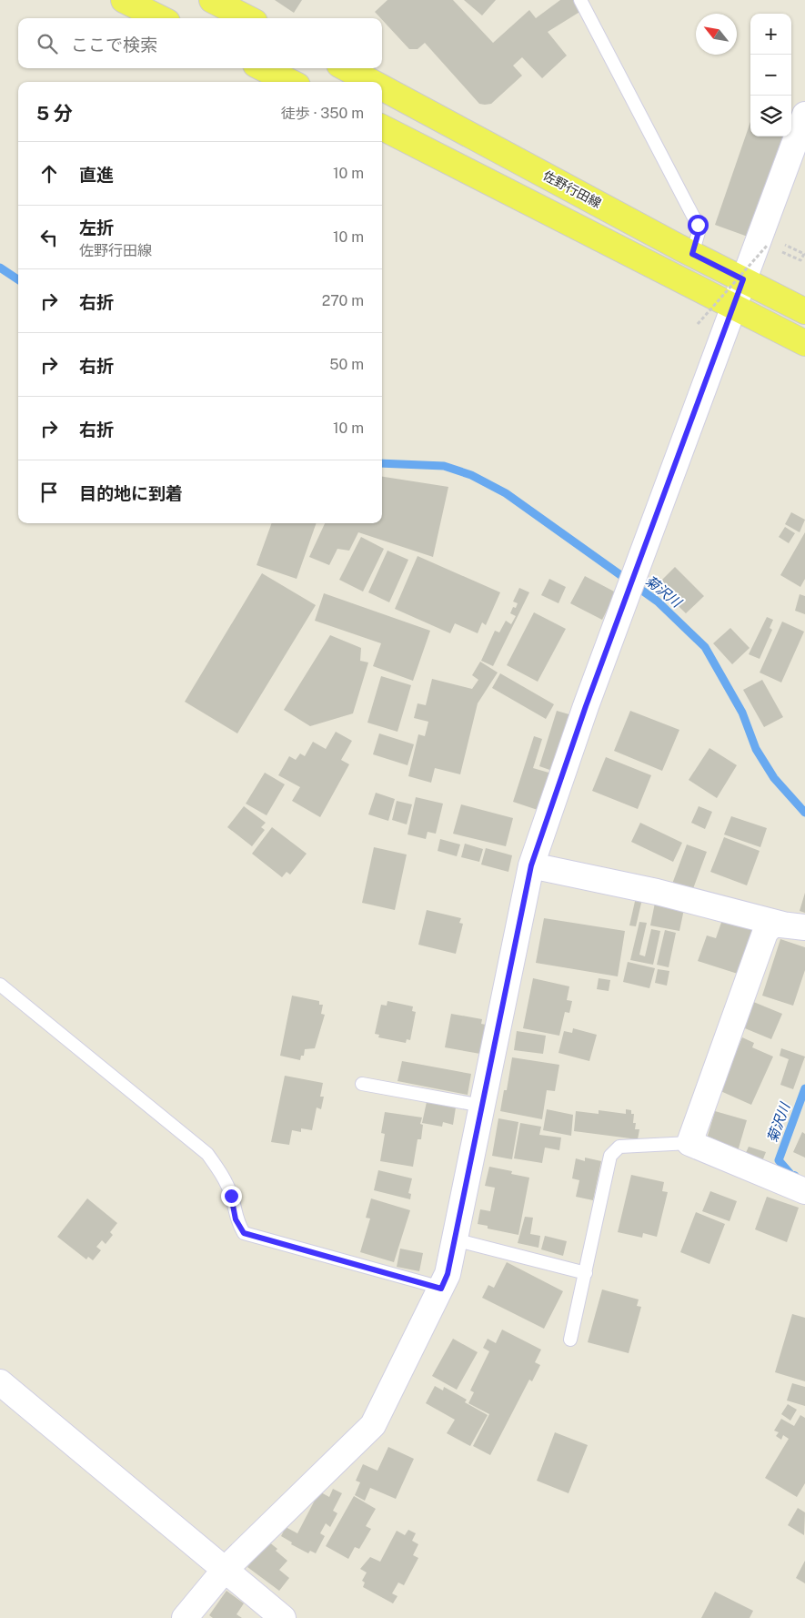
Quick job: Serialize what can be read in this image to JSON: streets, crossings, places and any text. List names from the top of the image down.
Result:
{
  "streets": {
    "main road": ["佐野行田線"]
  },
  "water": ["菊沢川"],
  "north": "top left",
  "page": {
    "map_buttons": ["+", "−"],
    "search": "ここで検索",
    "heading": ["5 分", "徒歩 · 350 m"],
    "list": [
      ["直進", "10 m"],
      ["左折", "佐野行田線", "10 m"],
      ["右折", "270 m"],
      ["右折", "50 m"],
      ["右折", "10 m"],
      "目的地に到着"
    ]
  }
}
